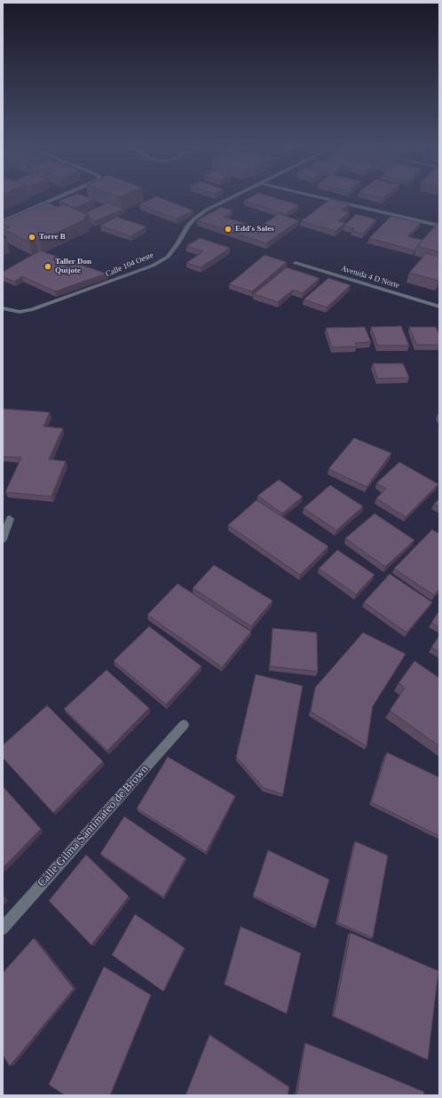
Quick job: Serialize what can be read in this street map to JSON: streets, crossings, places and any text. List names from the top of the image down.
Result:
{
  "streets": {
    "street": ["Calle 104 Oeste", "Avenida 4 D Norte", "Calle Gilma Santimateo de Brown"]
  },
  "places": ["Edd's Sales", "Torre B", "Taller Don Quijote"]
}
